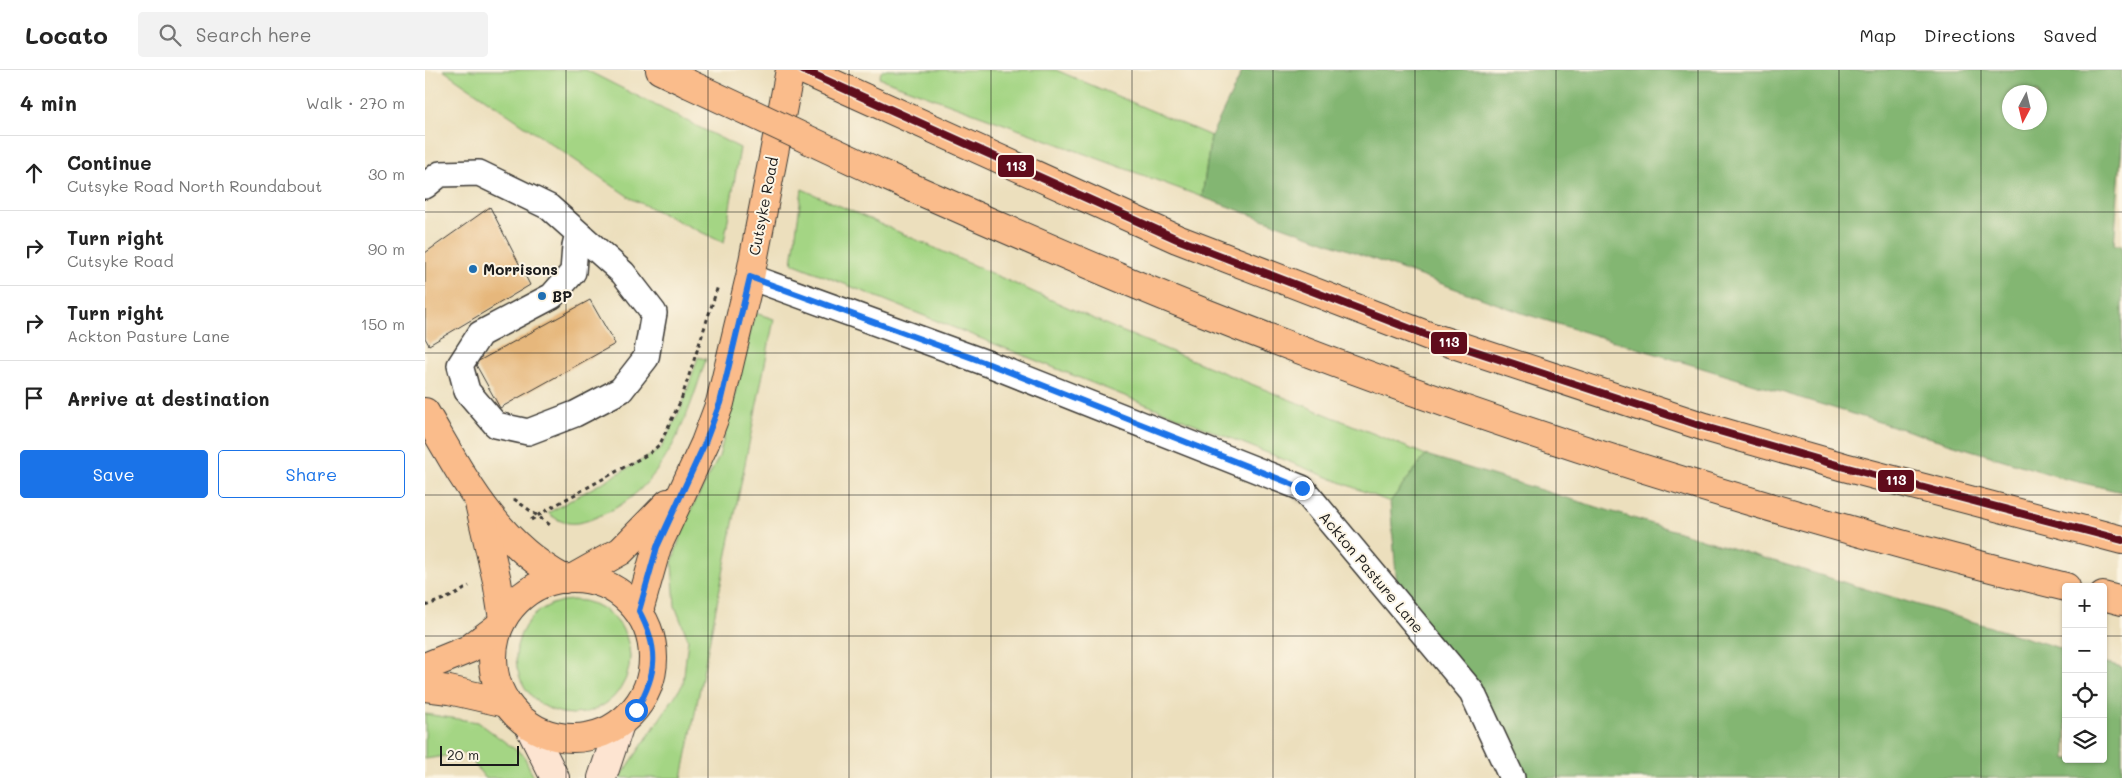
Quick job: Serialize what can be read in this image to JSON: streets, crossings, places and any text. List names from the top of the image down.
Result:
{
  "streets": {
    "main road": ["Cutsyke Road"],
    "street": ["Ackton Pasture Lane"]
  },
  "crossings": [
    ["Cutsyke Road", "Ackton Pasture Lane"]
  ],
  "places": ["Morrisons", "BP"],
  "lines": ["transit line 113"],
  "scale_bar": "20 m",
  "north": "bottom",
  "page": {
    "header": "Locato",
    "search": "Search here",
    "nav": ["Map", "Directions", "Saved"],
    "heading": ["4 min", "Walk · 270 m"],
    "list": [
      ["Continue", "Cutsyke Road North Roundabout", "30 m"],
      ["Turn right", "Cutsyke Road", "90 m"],
      ["Turn right", "Ackton Pasture Lane", "150 m"],
      "Arrive at destination"
    ],
    "buttons": ["Save", "Share"],
    "map_buttons": ["+", "−"],
    "scale": "20 m"
  }
}
